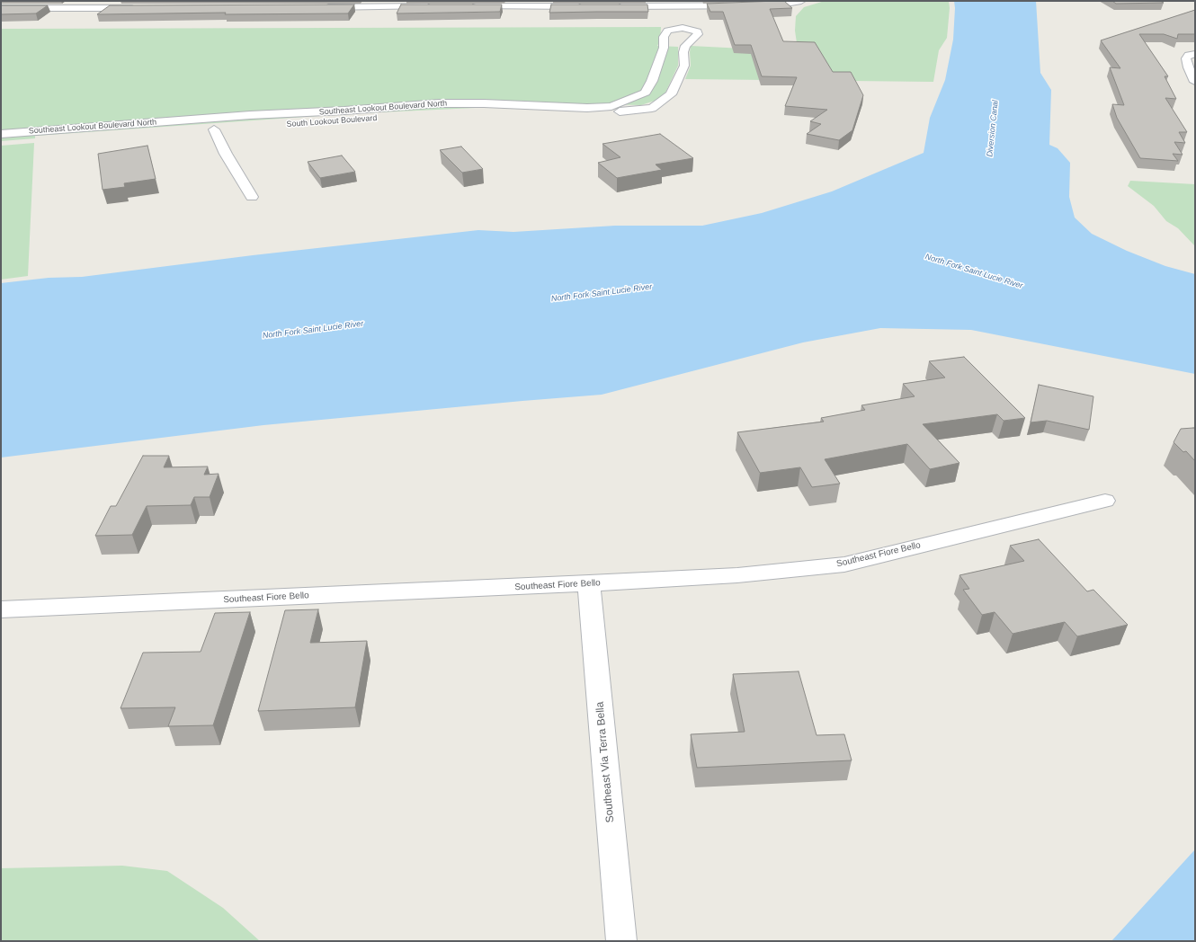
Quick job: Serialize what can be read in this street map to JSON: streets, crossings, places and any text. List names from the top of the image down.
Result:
{
  "streets": {
    "street": [
      "Southeast Lookout Boulevard North",
      "South Lookout Boulevard",
      "Southeast Fiore Bello",
      "Southeast Via Terra Bella"
    ]
  },
  "crossings": [
    ["Southeast Lookout Boulevard North", "South Lookout Boulevard"],
    ["Southeast Fiore Bello", "Southeast Via Terra Bella"]
  ],
  "water": ["Diversion Canal", "North Fork Saint Lucie River"]
}
